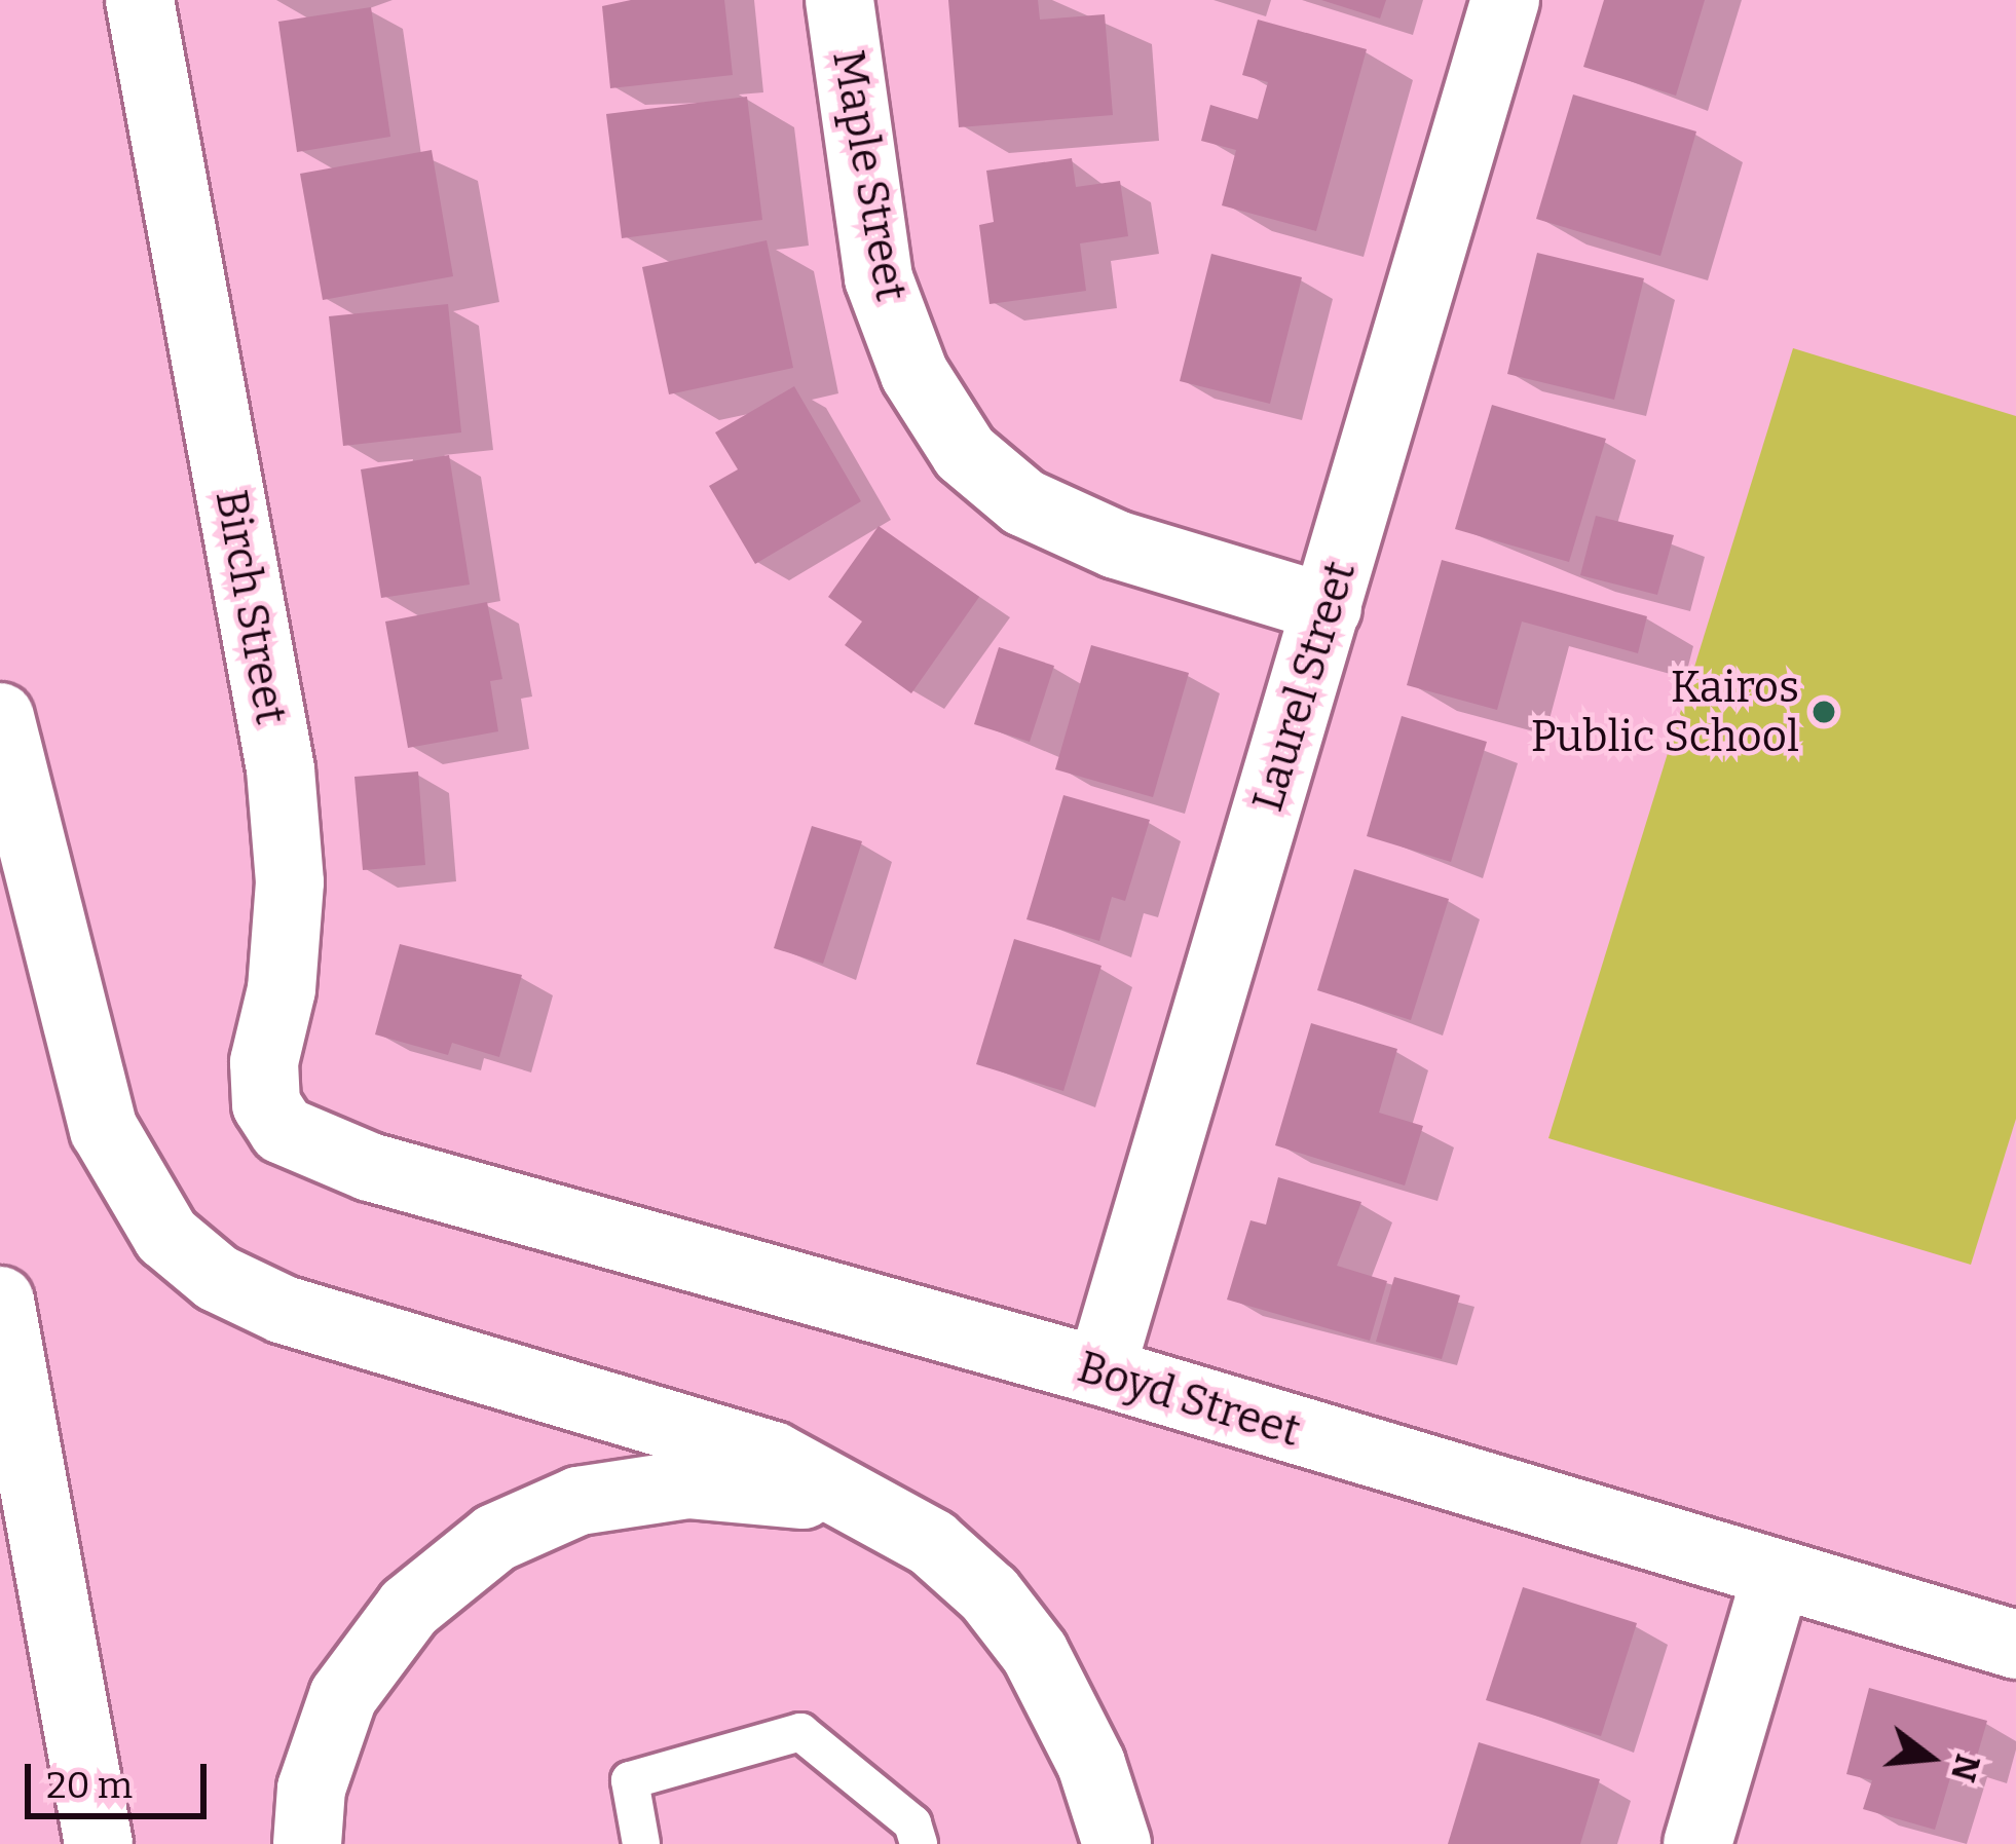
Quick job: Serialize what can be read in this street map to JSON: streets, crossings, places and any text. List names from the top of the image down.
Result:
{
  "streets": {
    "main road": [
      "Maple Street",
      "Birch Street",
      "Laurel Street",
      "Boyd Street"
    ]
  },
  "crossings": [
    ["Maple Street", "Laurel Street"],
    ["Birch Street", "Boyd Street"],
    ["Laurel Street", "Boyd Street"]
  ],
  "places": ["Kairos Public School"],
  "scale_bar": "20 m",
  "north": "right"
}
